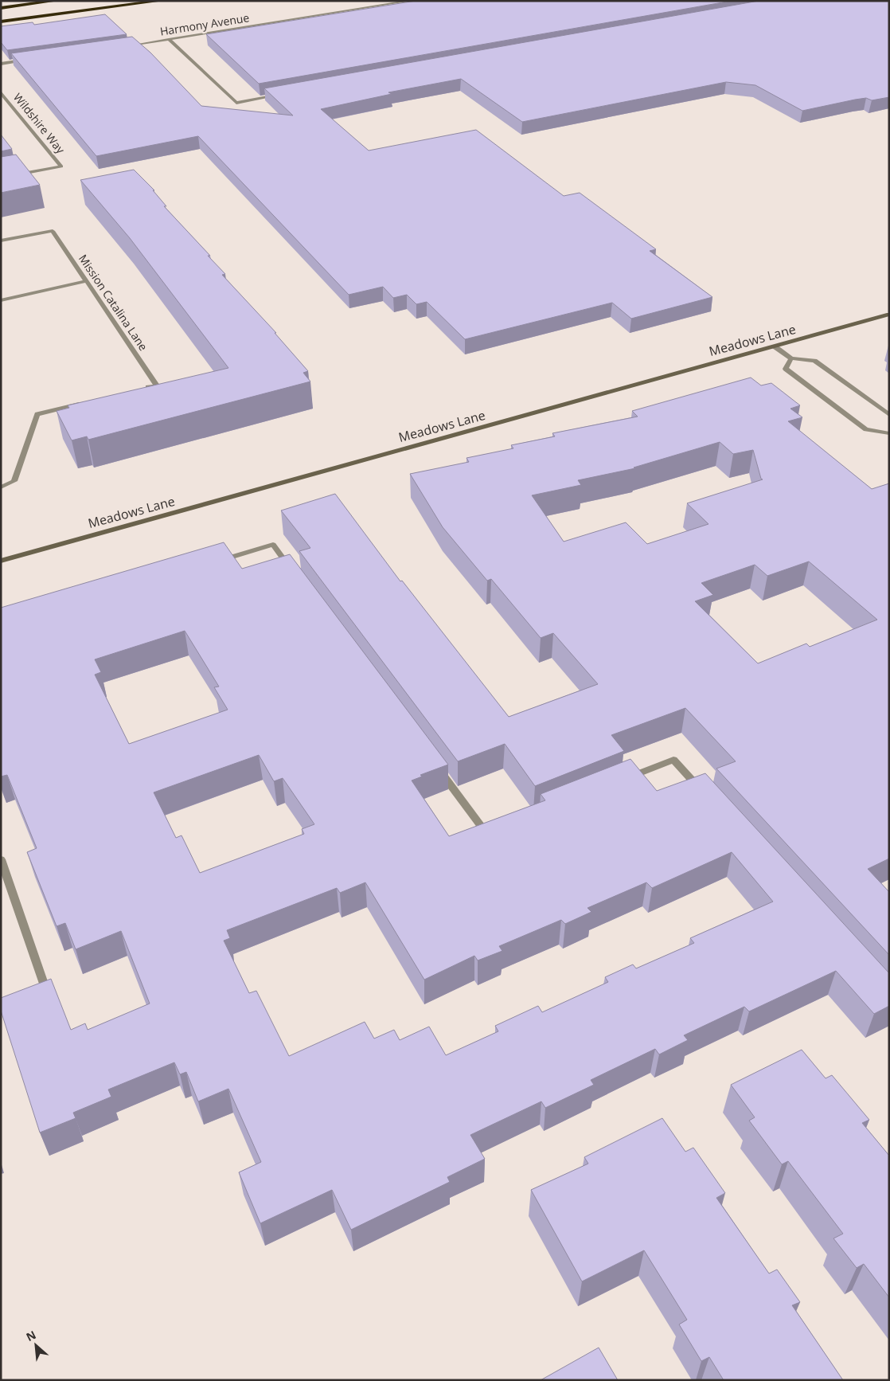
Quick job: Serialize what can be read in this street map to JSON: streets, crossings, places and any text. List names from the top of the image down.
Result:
{
  "streets": {
    "street": [
      "Harmony Avenue",
      "Wildshire Way",
      "Mission Catalina Lane",
      "Meadows Lane"
    ]
  },
  "north": "top left"
}
